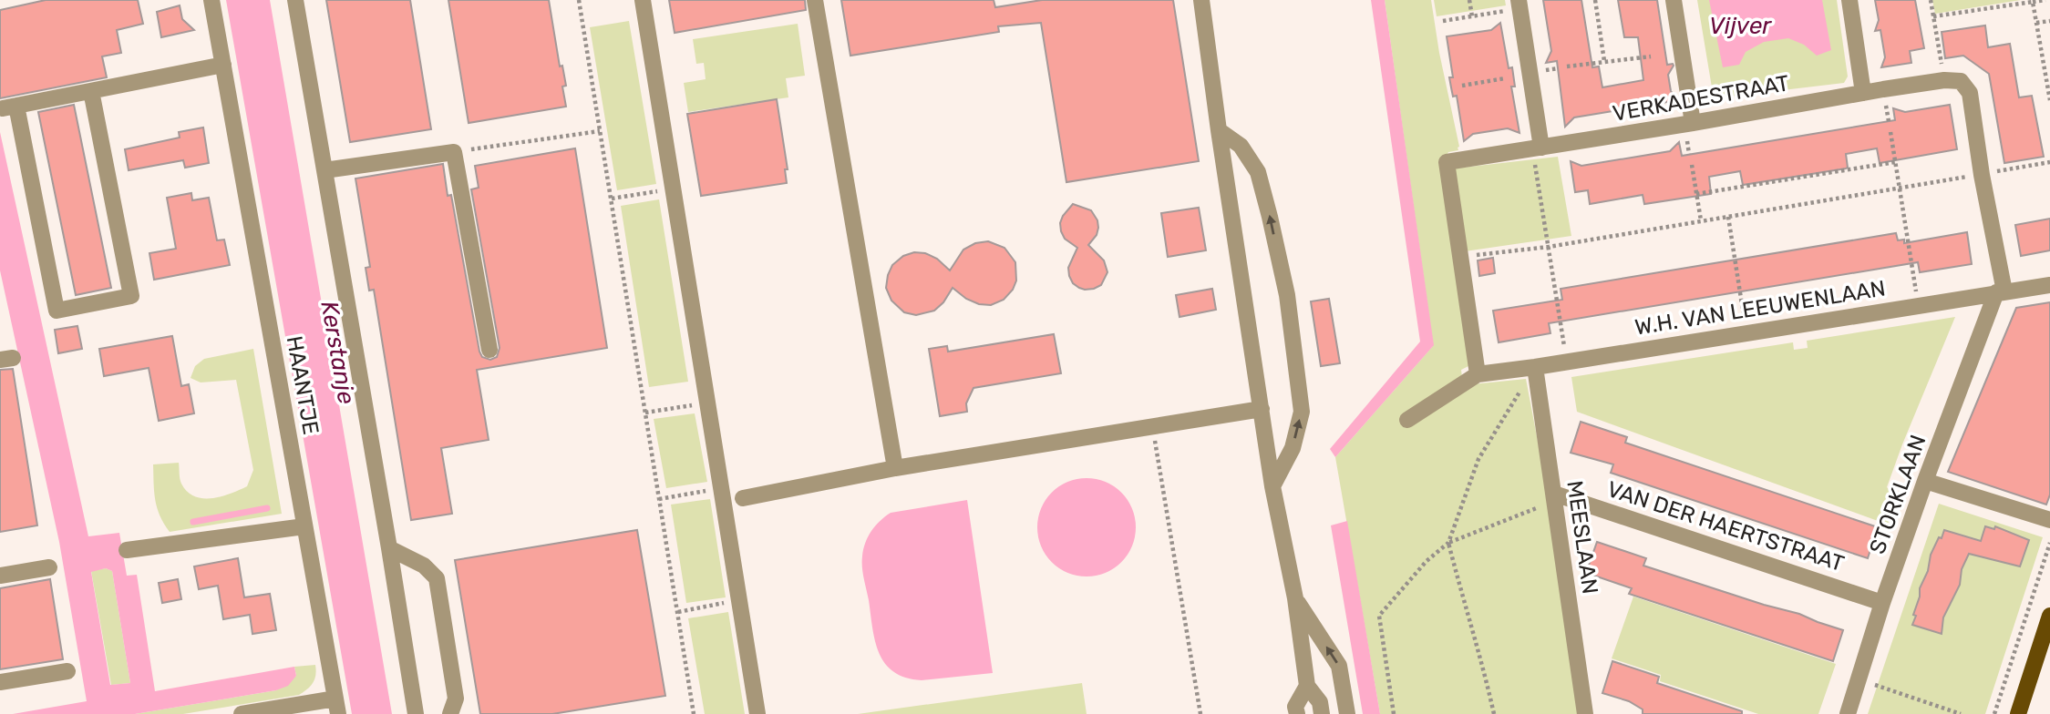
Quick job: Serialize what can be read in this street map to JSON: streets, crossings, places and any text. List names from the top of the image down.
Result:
{
  "streets": {
    "street": [
      "VERKADESTRAAT",
      "W.H. VAN LEEUWENLAAN",
      "HAANTJE",
      "STORKLAAN",
      "VAN DER HAERTSTRAAT",
      "MEESLAAN"
    ]
  },
  "crossings": [
    ["VERKADESTRAAT", "W.H. VAN LEEUWENLAAN"],
    ["W.H. VAN LEEUWENLAAN", "STORKLAAN"],
    ["W.H. VAN LEEUWENLAAN", "MEESLAAN"],
    ["STORKLAAN", "VAN DER HAERTSTRAAT"],
    ["VAN DER HAERTSTRAAT", "MEESLAAN"]
  ],
  "water": ["Vijver", "Kerstanje"]
}
